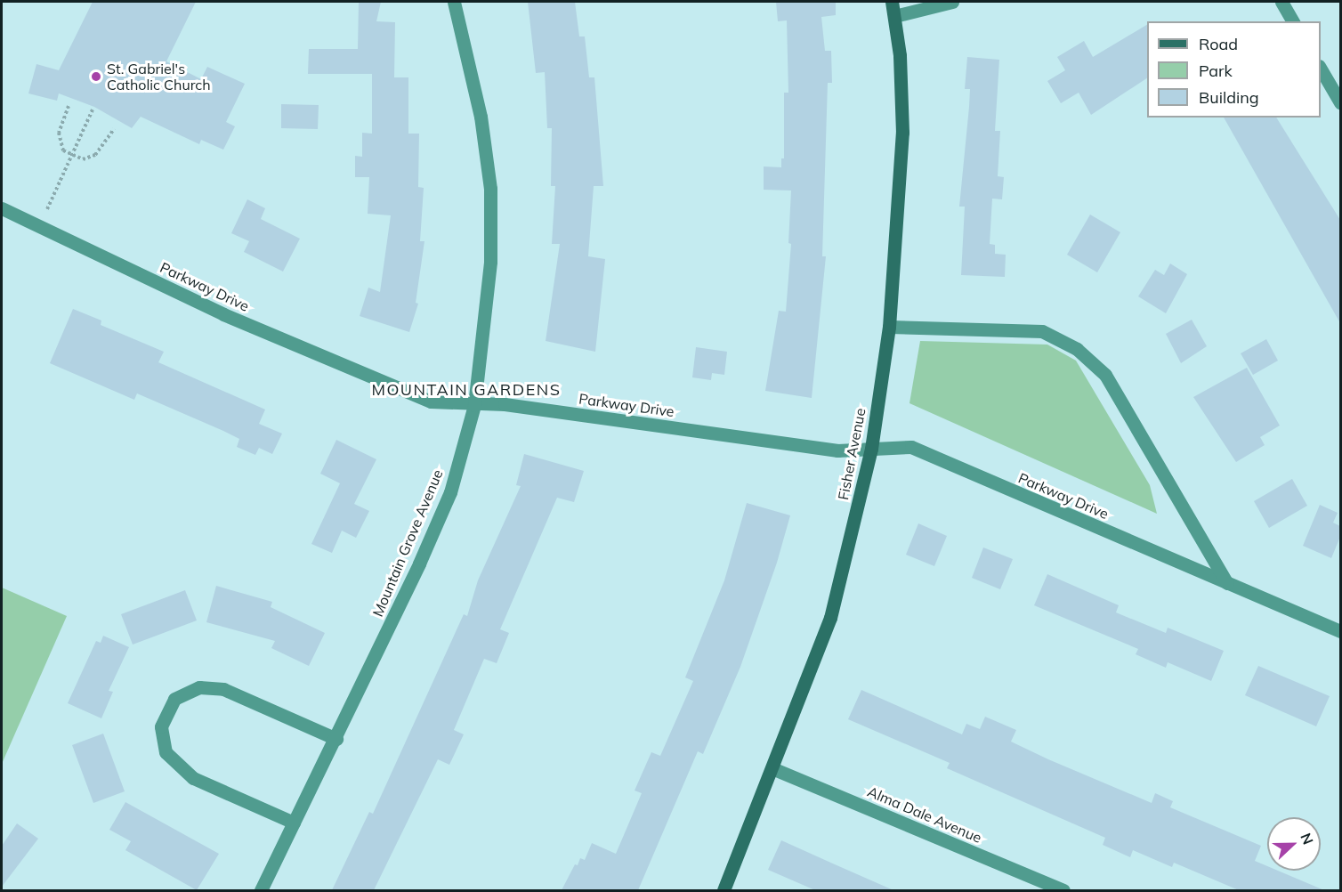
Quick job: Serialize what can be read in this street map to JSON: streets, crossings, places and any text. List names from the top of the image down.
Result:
{
  "streets": {
    "street": [
      "Parkway Drive",
      "Fisher Avenue",
      "Mountain Grove Avenue",
      "Alma Dale Avenue"
    ]
  },
  "crossings": [
    ["Parkway Drive", "Fisher Avenue"],
    ["Parkway Drive", "Mountain Grove Avenue"],
    ["Fisher Avenue", "Alma Dale Avenue"]
  ],
  "districts": ["MOUNTAIN GARDENS"],
  "places": ["St. Gabriel's Catholic Church"],
  "legend": ["Road", "Park", "Building"],
  "north": "right"
}
